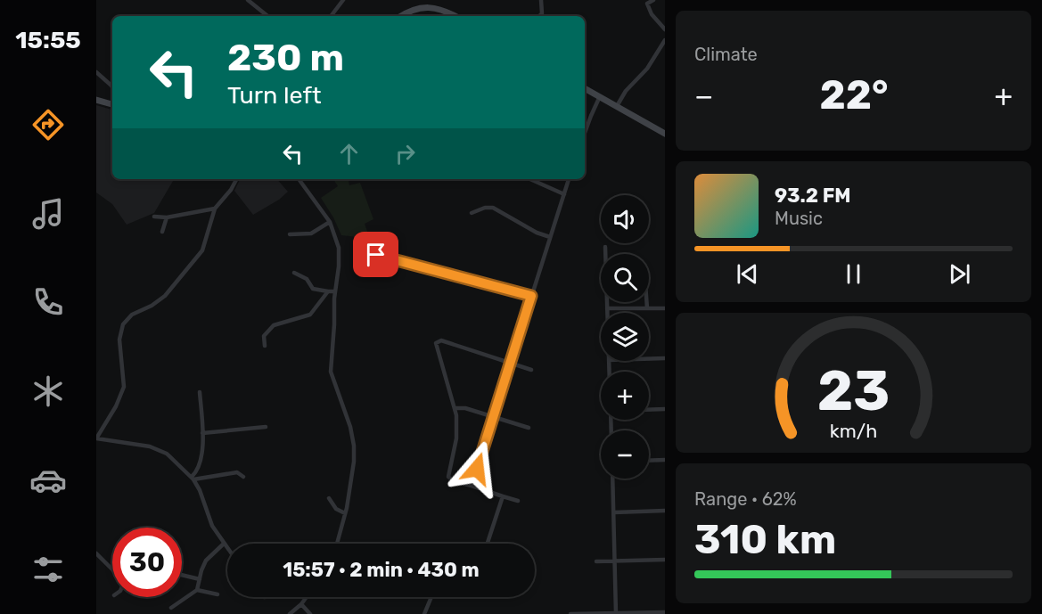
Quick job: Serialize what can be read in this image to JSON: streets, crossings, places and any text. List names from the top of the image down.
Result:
{
  "page": {
    "tabs": "15:55",
    "tile": [
      "Climate",
      ["Range · 62%", "310 km"]
    ],
    "turn": ["230 m", "Turn left"],
    "heat": ["−", "22°", "+"],
    "song": ["93.2 FM", "Music"],
    "map_buttons": ["+", "−"],
    "limit": "30",
    "trip": "15:57 · 2 min · 430 m",
    "gauge": ["23", "km/h"]
  }
}
